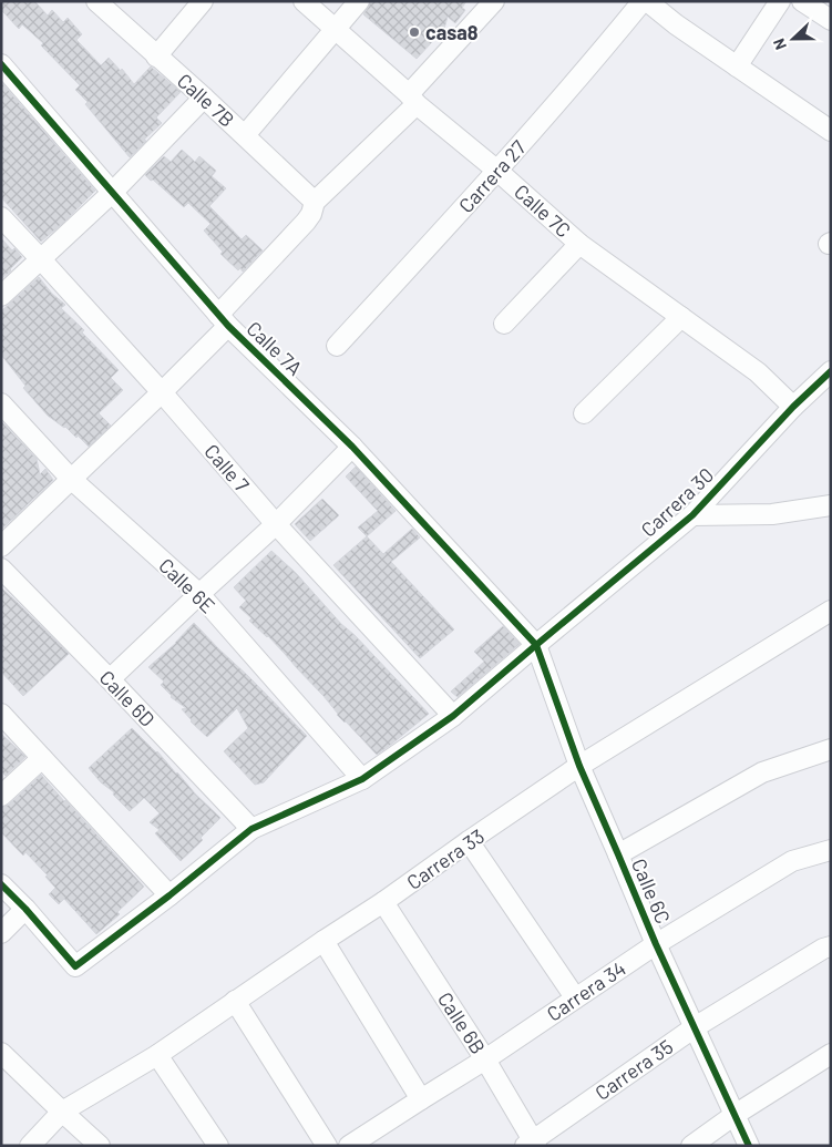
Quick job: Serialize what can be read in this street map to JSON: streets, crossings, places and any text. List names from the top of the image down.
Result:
{
  "streets": {
    "street": [
      "Calle 7B",
      "Carrera 27",
      "Calle 7C",
      "Calle 7A",
      "Calle 7",
      "Carrera 30",
      "Calle 6E",
      "Calle 6D",
      "Carrera 33",
      "Calle 6C",
      "Carrera 34",
      "Calle 6B",
      "Carrera 35"
    ]
  },
  "crossings": [
    ["Carrera 27", "Calle 7C"],
    ["Calle 7C", "Carrera 30"],
    ["Calle 7A", "Carrera 30"],
    ["Calle 7A", "Calle 6C"],
    ["Calle 7", "Carrera 30"],
    ["Carrera 30", "Calle 6E"],
    ["Carrera 30", "Calle 6D"],
    ["Carrera 30", "Calle 6C"],
    ["Carrera 33", "Calle 6C"],
    ["Carrera 33", "Calle 6B"],
    ["Calle 6C", "Carrera 34"],
    ["Calle 6C", "Carrera 35"],
    ["Carrera 34", "Calle 6B"],
    ["Calle 6B", "Carrera 35"]
  ],
  "places": ["casa8"],
  "north": "left"
}
